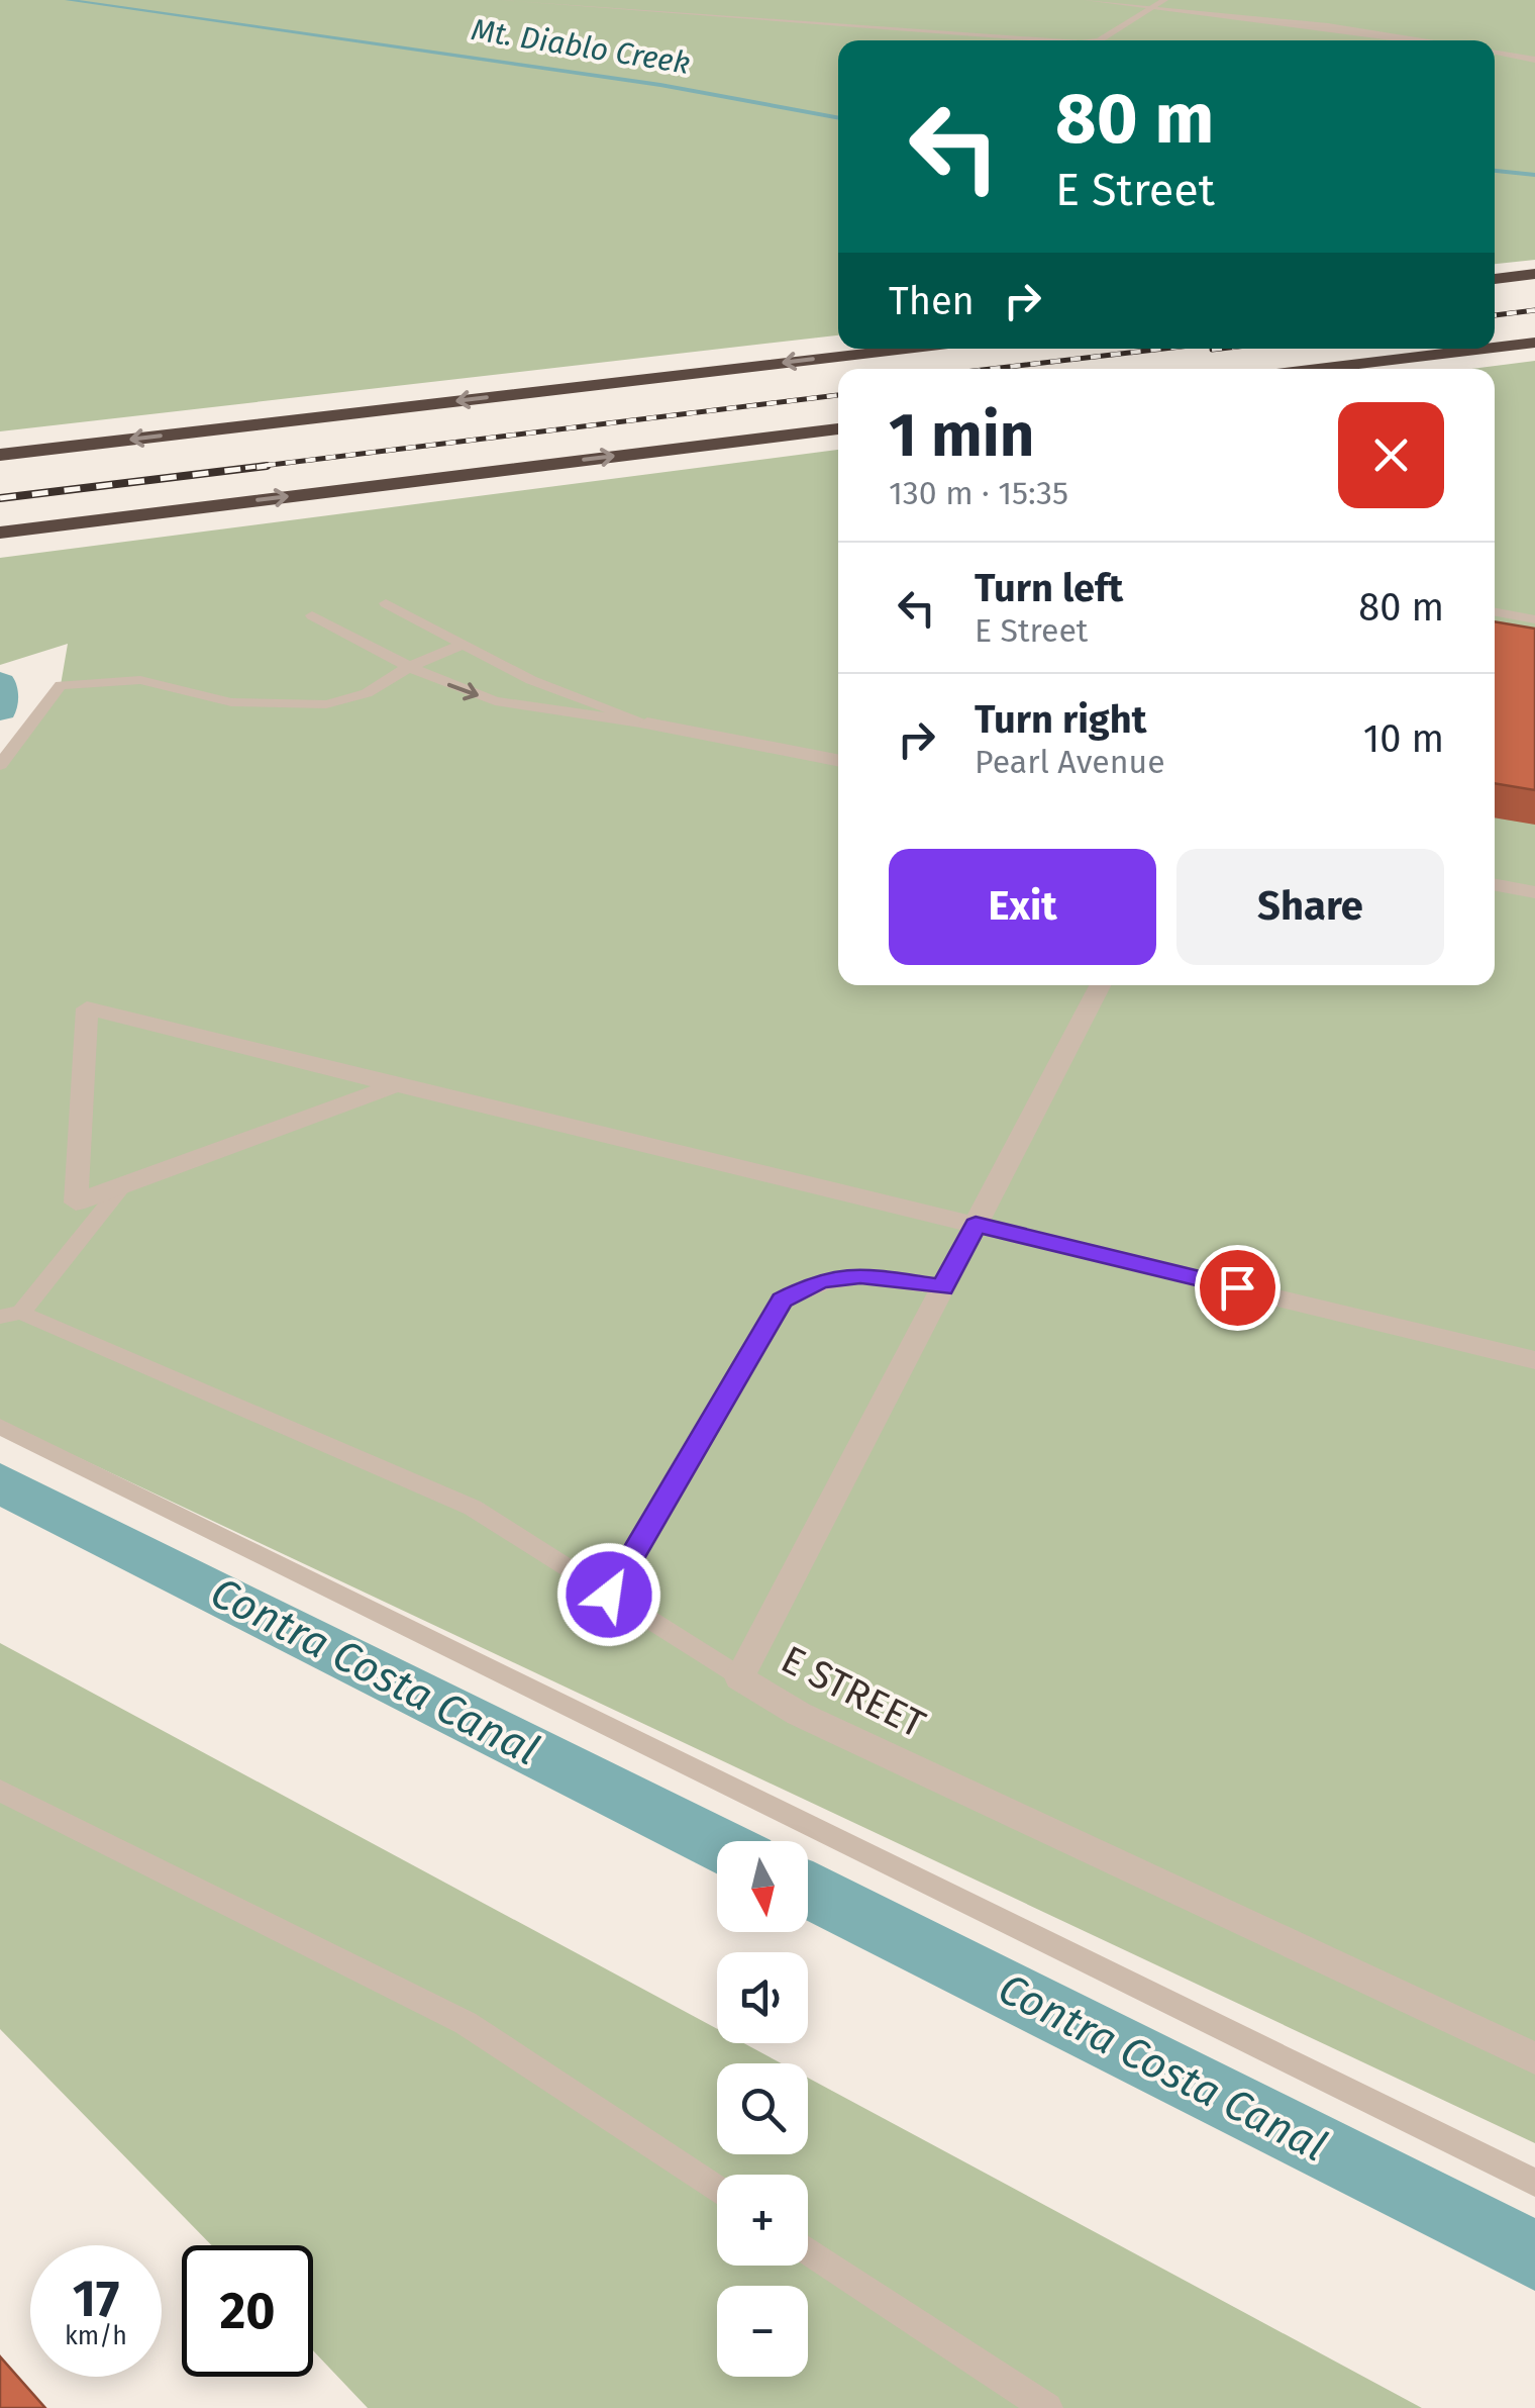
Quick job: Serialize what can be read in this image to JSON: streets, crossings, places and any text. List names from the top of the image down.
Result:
{
  "streets": {
    "street": ["E STREET"]
  },
  "water": ["Mt. Diablo Creek", "Contra Costa Canal"],
  "north": "bottom",
  "page": {
    "turn": ["80 m", "E Street"],
    "then": "Then",
    "heading": ["1 min", "130 m · 15:35"],
    "list": [
      {
        "name": "Turn left",
        "note": "E Street",
        "value": "80 m"
      },
      {
        "name": "Turn right",
        "note": "Pearl Avenue",
        "value": "10 m"
      }
    ],
    "buttons": ["Exit", "Share"],
    "map_buttons": ["+", "−"],
    "speed": "17 km/h",
    "limit": "20"
  }
}
